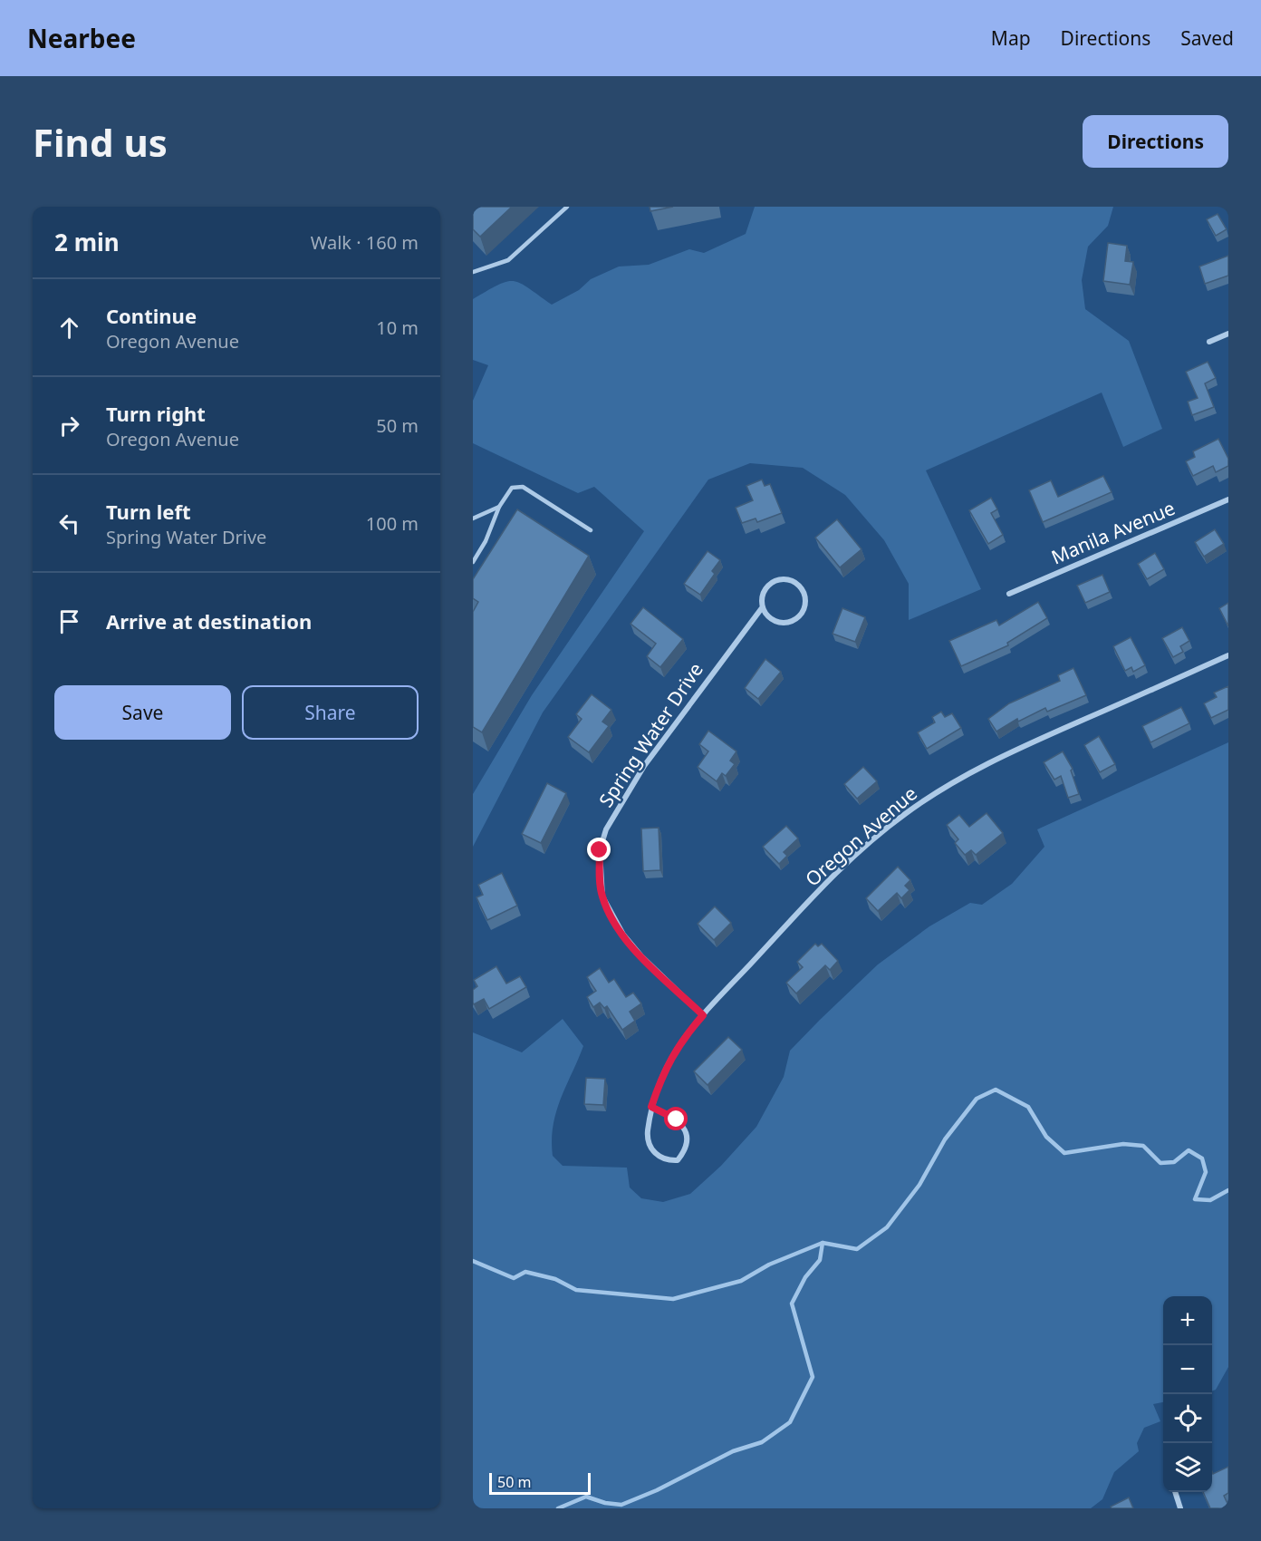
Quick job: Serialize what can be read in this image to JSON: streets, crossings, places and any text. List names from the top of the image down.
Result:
{
  "streets": {
    "street": ["Manila Avenue", "Spring Water Drive", "Oregon Avenue"]
  },
  "crossings": [
    ["Spring Water Drive", "Oregon Avenue"]
  ],
  "scale_bar": "50 m",
  "page": {
    "header": "Nearbee",
    "nav": ["Map", "Directions", "Saved"],
    "buttons": [
      "Directions",
      ["Save", "Share"]
    ],
    "title": "Find us",
    "heading": ["2 min", "Walk · 160 m"],
    "list": [
      ["Continue", "Oregon Avenue", "10 m"],
      ["Turn right", "Oregon Avenue", "50 m"],
      ["Turn left", "Spring Water Drive", "100 m"],
      "Arrive at destination"
    ],
    "map_buttons": ["+", "−"],
    "scale": "50 m"
  }
}
